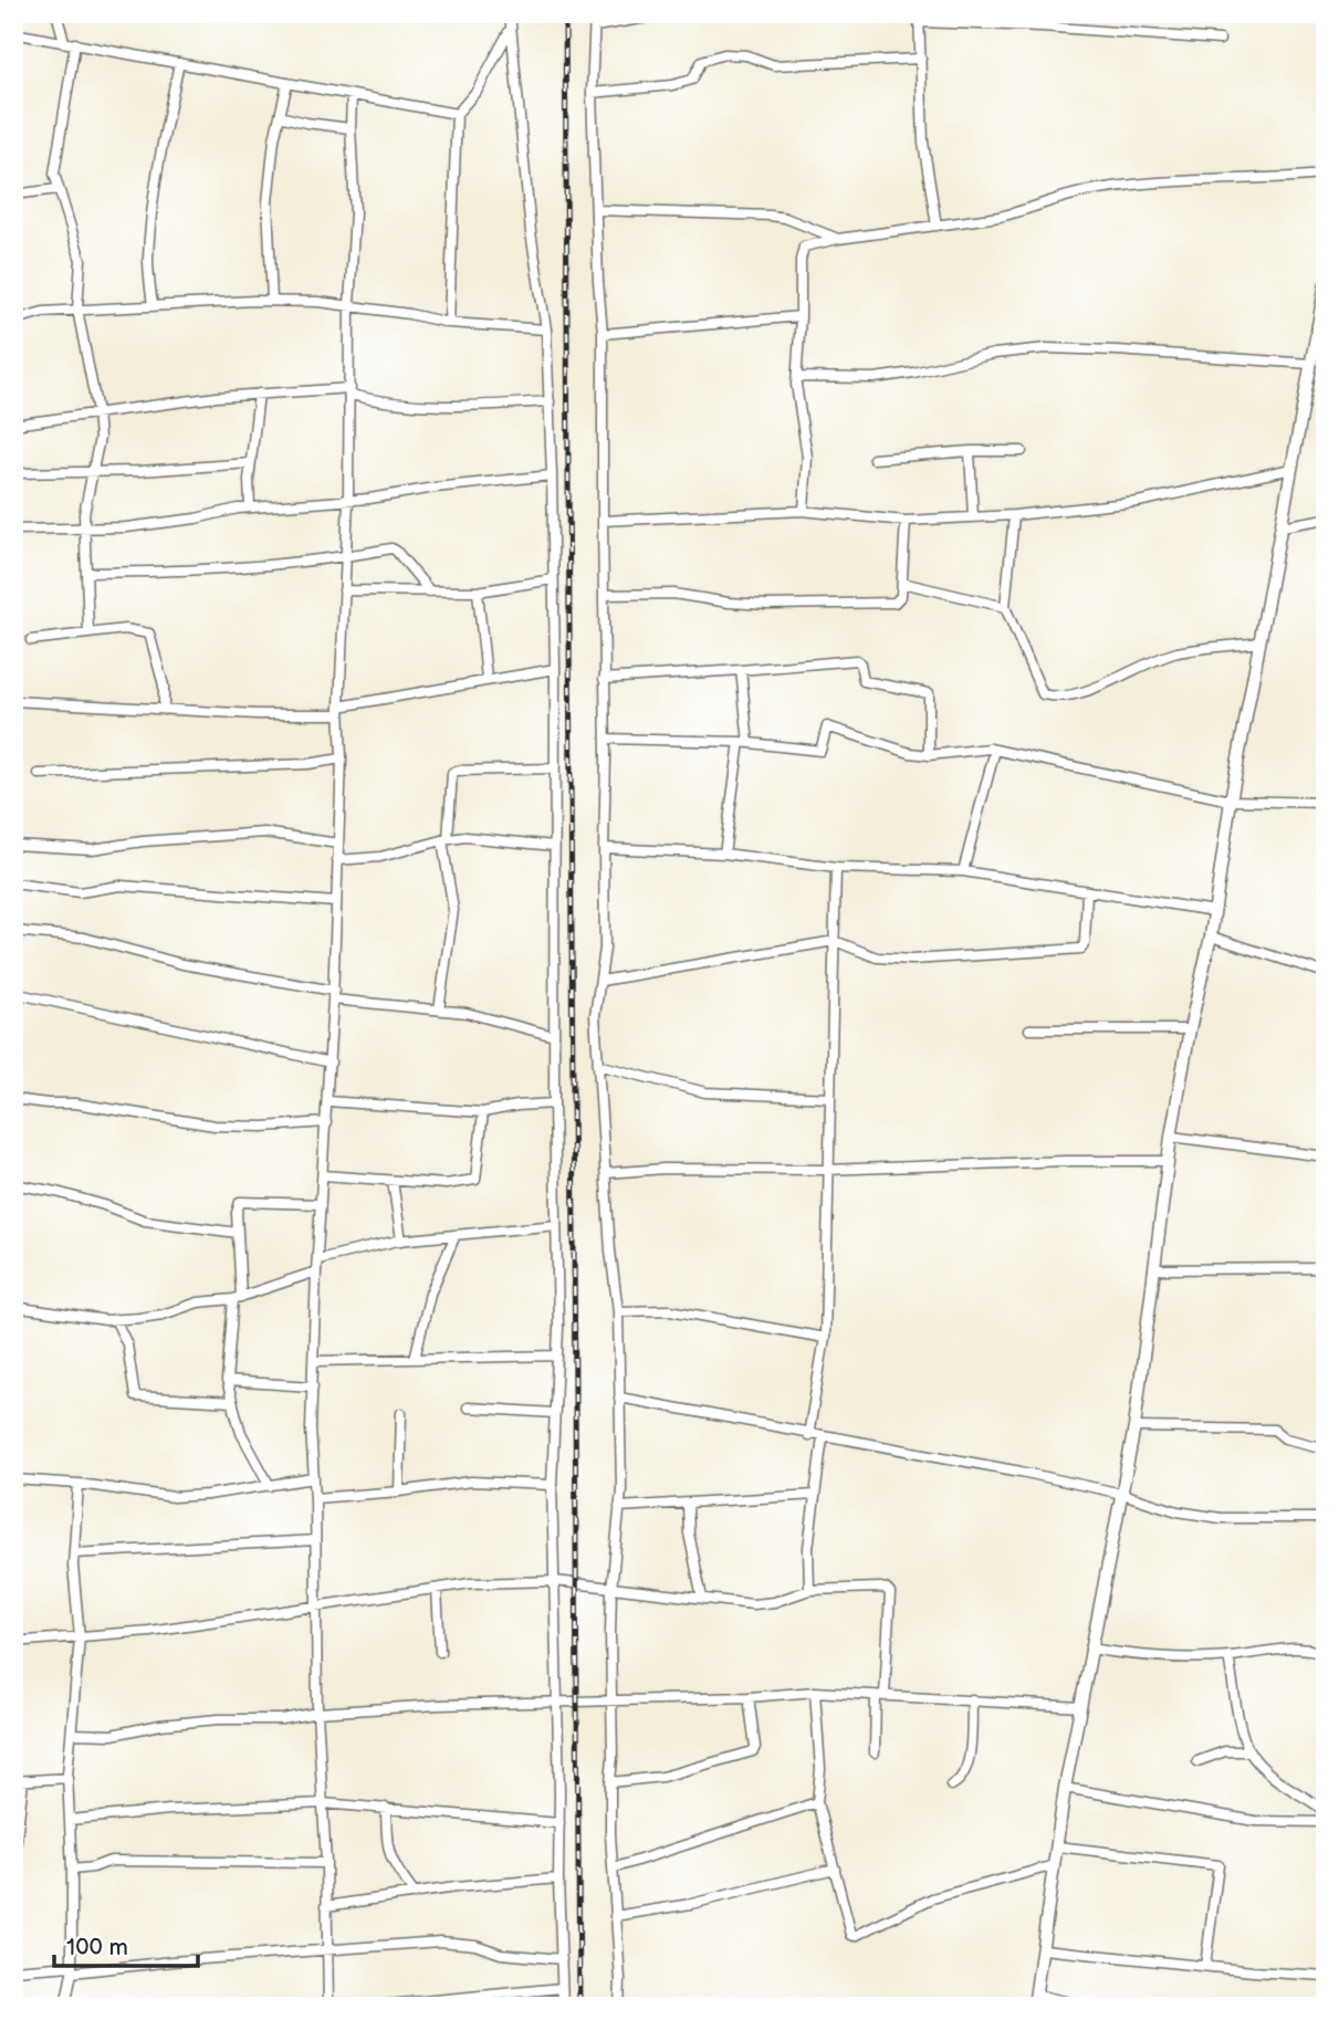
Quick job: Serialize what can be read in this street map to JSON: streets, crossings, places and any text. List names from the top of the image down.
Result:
{
  "scale_bar": "100 m"
}
